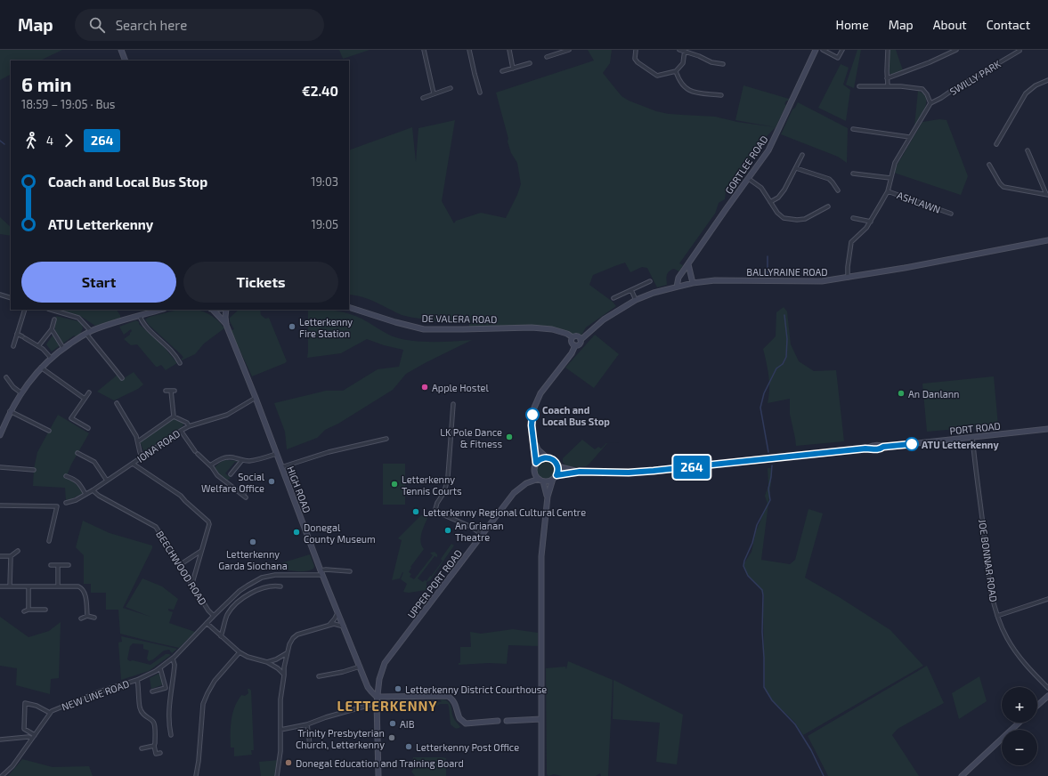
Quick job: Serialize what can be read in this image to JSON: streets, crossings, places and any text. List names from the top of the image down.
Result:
{
  "streets": {
    "main road": [
      "GORTLEE ROAD",
      "BALLYRAINE ROAD",
      "DE VALERA ROAD",
      "PORT ROAD",
      "HIGH ROAD",
      "UPPER PORT ROAD"
    ],
    "street": [
      "SWILLY PARK",
      "ASHLAWN",
      "IONA ROAD",
      "JOE BONNAR ROAD",
      "BEECHWOOD ROAD",
      "NEW LINE ROAD"
    ]
  },
  "crossings": [
    ["SWILLY PARK", "ASHLAWN"],
    ["GORTLEE ROAD", "BALLYRAINE ROAD"],
    ["ASHLAWN", "BALLYRAINE ROAD"],
    ["BALLYRAINE ROAD", "DE VALERA ROAD"],
    ["PORT ROAD", "JOE BONNAR ROAD"],
    ["PORT ROAD", "UPPER PORT ROAD"],
    ["IONA ROAD", "HIGH ROAD"],
    ["IONA ROAD", "BEECHWOOD ROAD"],
    ["HIGH ROAD", "UPPER PORT ROAD"],
    ["HIGH ROAD", "NEW LINE ROAD"],
    ["BEECHWOOD ROAD", "NEW LINE ROAD"]
  ],
  "districts": ["LETTERKENNY"],
  "places": [
    "Letterkenny Fire Station",
    "Apple Hostel",
    "An Danlann",
    "Coach and Local Bus Stop",
    "LK Pole Dance & Fitness",
    "ATU Letterkenny",
    "Social Welfare Office",
    "Letterkenny Tennis Courts",
    "Letterkenny Regional Cultural Centre",
    "An Grianan Theatre",
    "Donegal County Museum",
    "Letterkenny Garda Siochana",
    "Letterkenny District Courthouse",
    "AIB",
    "Trinity Presbyterian Church, Letterkenny",
    "Letterkenny Post Office",
    "Donegal Education and Training Board"
  ],
  "lines": ["bus line 264"],
  "page": {
    "header": "Map",
    "search": "Search here",
    "nav": [
      "Home",
      "Map",
      "About",
      "Contact"
    ],
    "on_map": "264",
    "heading": ["6 min", "18:59 – 19:05 · Bus", "€2.40"],
    "legs": ["4", "264"],
    "list": [
      {
        "name": "Coach and Local Bus Stop",
        "value": "19:03"
      },
      {
        "name": "ATU Letterkenny",
        "value": "19:05"
      }
    ],
    "buttons": ["Start", "Tickets"],
    "map_buttons": ["+", "−"]
  }
}
